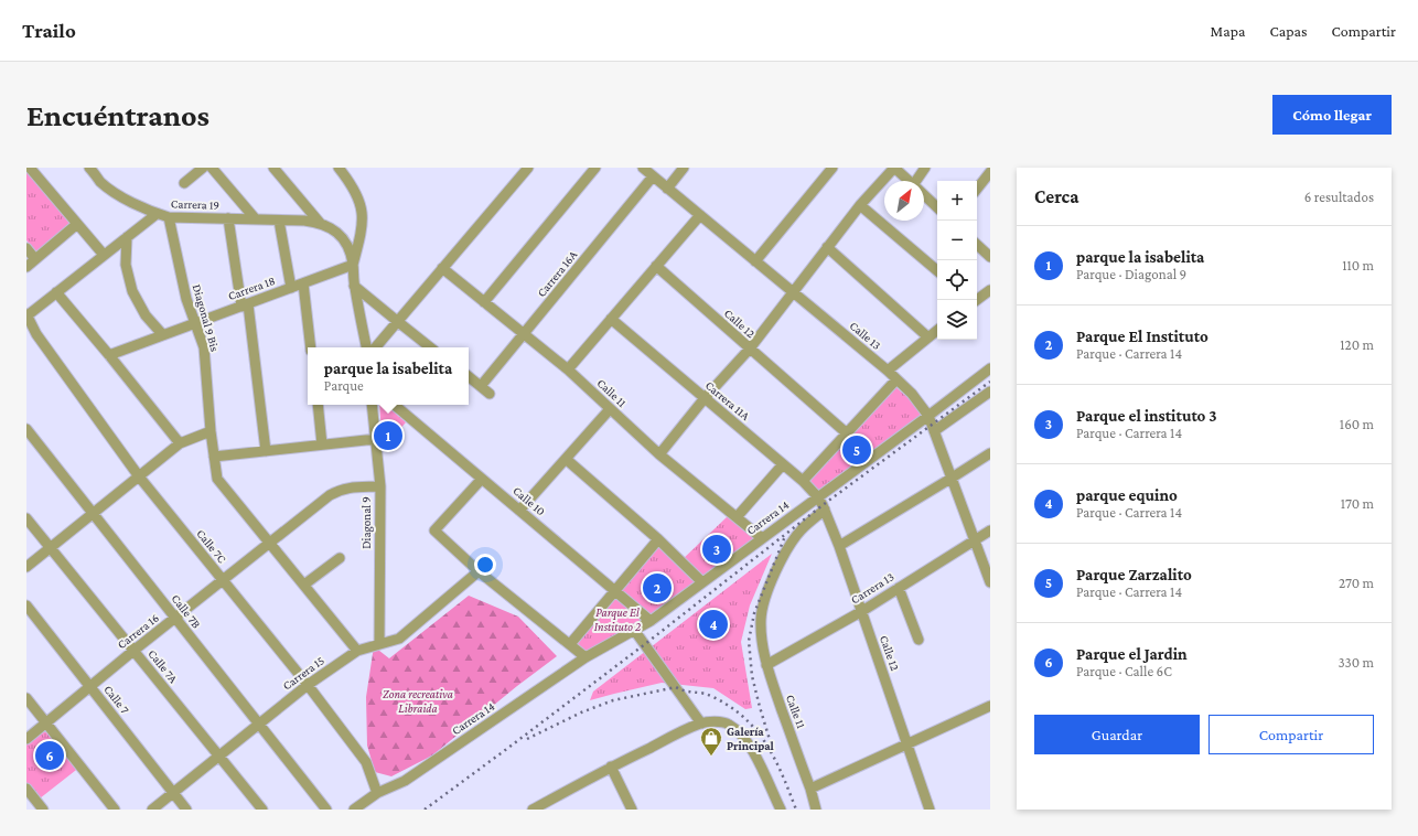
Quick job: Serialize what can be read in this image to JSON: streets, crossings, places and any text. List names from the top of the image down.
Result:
{
  "streets": {
    "street": [
      "Carrera 19",
      "Carrera 16A",
      "Carrera 18",
      "Diagonal 9 Bis",
      "Calle 12",
      "Calle 13",
      "Calle 11",
      "Carrera 11A",
      "Calle 10",
      "Carrera 14",
      "Diagonal 9",
      "Calle 7C",
      "Carrera 13",
      "Calle 7B",
      "Carrera 16",
      "Calle 7A",
      "Carrera 15",
      "Calle 7"
    ]
  },
  "crossings": [
    ["Carrera 19", "Carrera 18"],
    ["Carrera 19", "Diagonal 9 Bis"],
    ["Carrera 19", "Calle 7C"],
    ["Carrera 16A", "Calle 13"],
    ["Carrera 16A", "Calle 11"],
    ["Carrera 18", "Diagonal 9 Bis"],
    ["Diagonal 9 Bis", "Carrera 16"],
    ["Calle 12", "Calle 11"],
    ["Calle 12", "Carrera 11A"],
    ["Calle 12", "Carrera 14"],
    ["Calle 12", "Carrera 13"],
    ["Calle 13", "Carrera 14"],
    ["Calle 13", "Carrera 13"],
    ["Calle 11", "Carrera 11A"],
    ["Calle 11", "Carrera 14"],
    ["Calle 11", "Carrera 13"],
    ["Carrera 11A", "Carrera 14"],
    ["Calle 10", "Carrera 14"],
    ["Carrera 14", "Calle 7C"],
    ["Diagonal 9", "Carrera 16"],
    ["Diagonal 9", "Carrera 15"],
    ["Calle 7C", "Carrera 16"],
    ["Calle 7C", "Carrera 15"],
    ["Calle 7B", "Carrera 16"],
    ["Calle 7B", "Carrera 15"],
    ["Carrera 16", "Calle 7A"],
    ["Carrera 16", "Calle 7"],
    ["Calle 7A", "Carrera 15"],
    ["Carrera 15", "Calle 7"]
  ],
  "parks": ["Parque El Instituto 2", "Zona recreativa Libraida"],
  "places": {
    "shop": ["Galería Principal"]
  },
  "north": "top right",
  "page": {
    "header": "Trailo",
    "nav": ["Mapa", "Capas", "Compartir"],
    "buttons": [
      "Cómo llegar",
      ["Guardar", "Compartir"]
    ],
    "title": "Encuéntranos",
    "heading": ["Cerca", "6 resultados"],
    "map_buttons": ["+", "−"],
    "list": [
      {
        "mark": "1",
        "name": "parque la isabelita",
        "note": "Parque · Diagonal 9",
        "value": "110 m"
      },
      {
        "mark": "2",
        "name": "Parque El Instituto",
        "note": "Parque · Carrera 14",
        "value": "120 m"
      },
      {
        "mark": "3",
        "name": "Parque el instituto 3",
        "note": "Parque · Carrera 14",
        "value": "160 m"
      },
      {
        "mark": "4",
        "name": "parque equino",
        "note": "Parque · Carrera 14",
        "value": "170 m"
      },
      {
        "mark": "5",
        "name": "Parque Zarzalito",
        "note": "Parque · Carrera 14",
        "value": "270 m"
      },
      {
        "mark": "6",
        "name": "Parque el Jardin",
        "note": "Parque · Calle 6C",
        "value": "330 m"
      }
    ],
    "popup": ["parque la isabelita", "Parque"],
    "pins": [
      "1",
      "5",
      "3",
      "2",
      "4",
      "6"
    ]
  }
}
